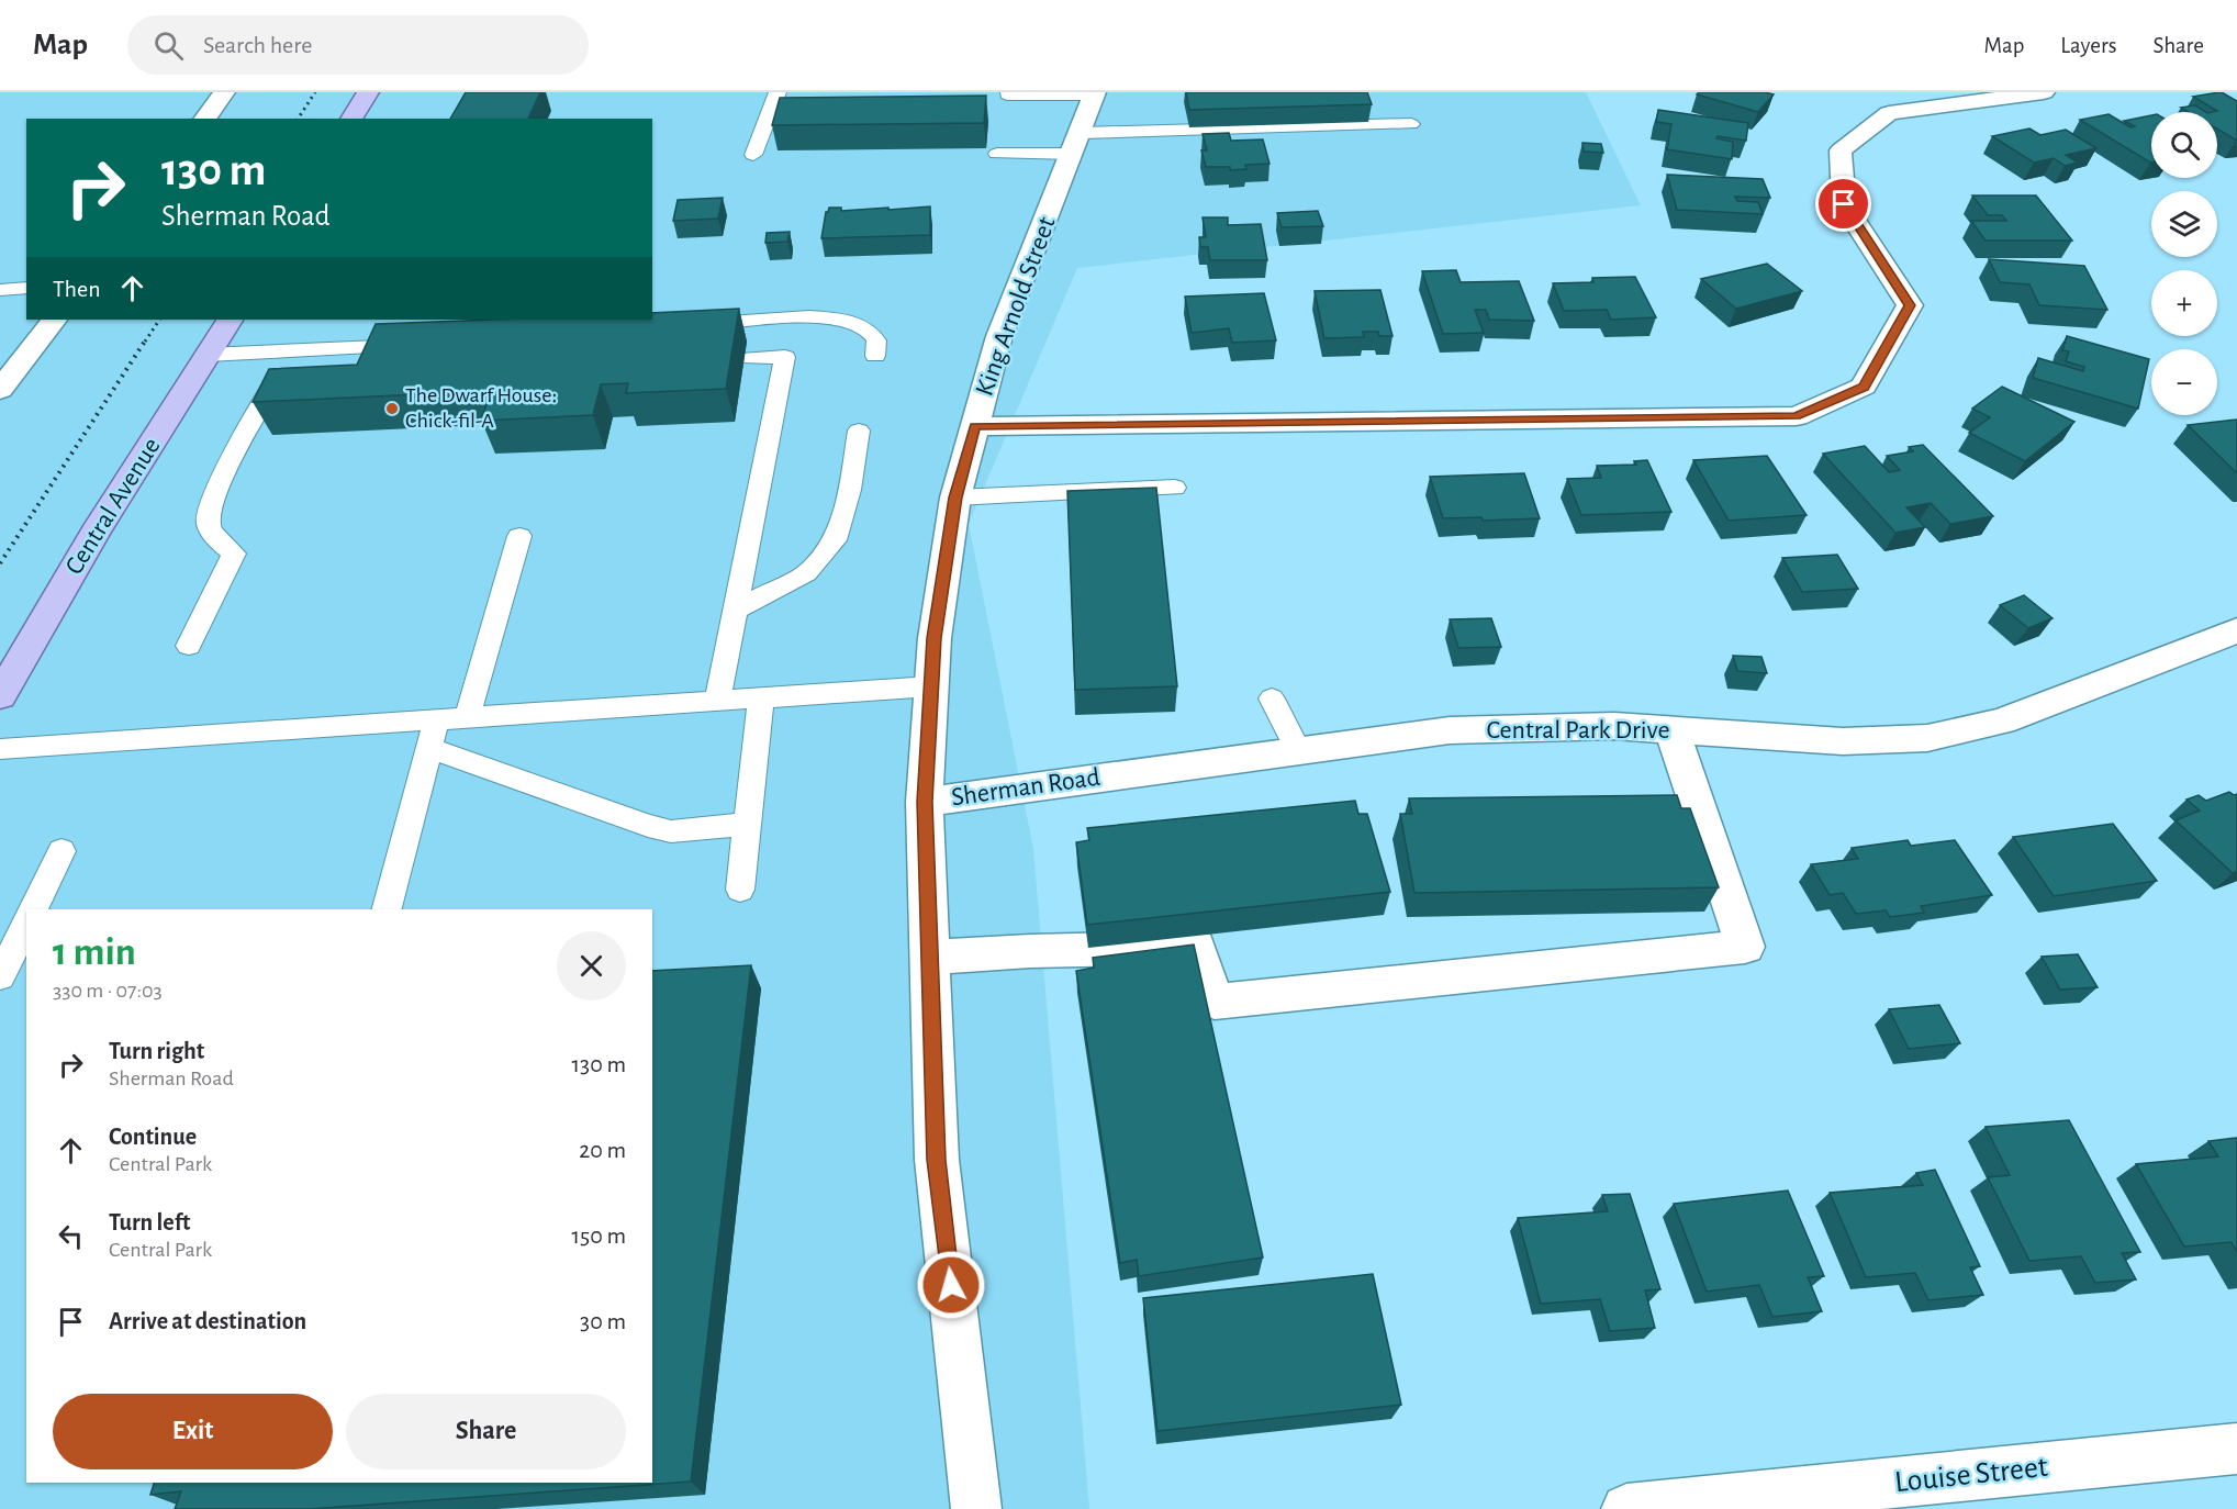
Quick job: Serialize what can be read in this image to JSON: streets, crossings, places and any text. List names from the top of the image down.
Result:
{
  "streets": {
    "main road": ["Central Avenue"],
    "street": [
      "King Arnold Street",
      "Central Park Drive",
      "Sherman Road",
      "Louise Street"
    ]
  },
  "crossings": [
    ["King Arnold Street", "Sherman Road"],
    ["Central Park Drive", "Sherman Road"]
  ],
  "places": ["The Dwarf House: Chick-fil-A"],
  "page": {
    "header": "Map",
    "search": "Search here",
    "nav": ["Map", "Layers", "Share"],
    "map_buttons": ["+", "−"],
    "turn": ["130 m", "Sherman Road"],
    "then": "Then",
    "heading": ["1 min", "330 m · 07:03"],
    "list": [
      {
        "name": "Turn right",
        "note": "Sherman Road",
        "value": "130 m"
      },
      {
        "name": "Continue",
        "note": "Central Park",
        "value": "20 m"
      },
      {
        "name": "Turn left",
        "note": "Central Park",
        "value": "150 m"
      },
      {
        "name": "Arrive at destination",
        "value": "30 m"
      }
    ],
    "buttons": ["Exit", "Share"]
  }
}
